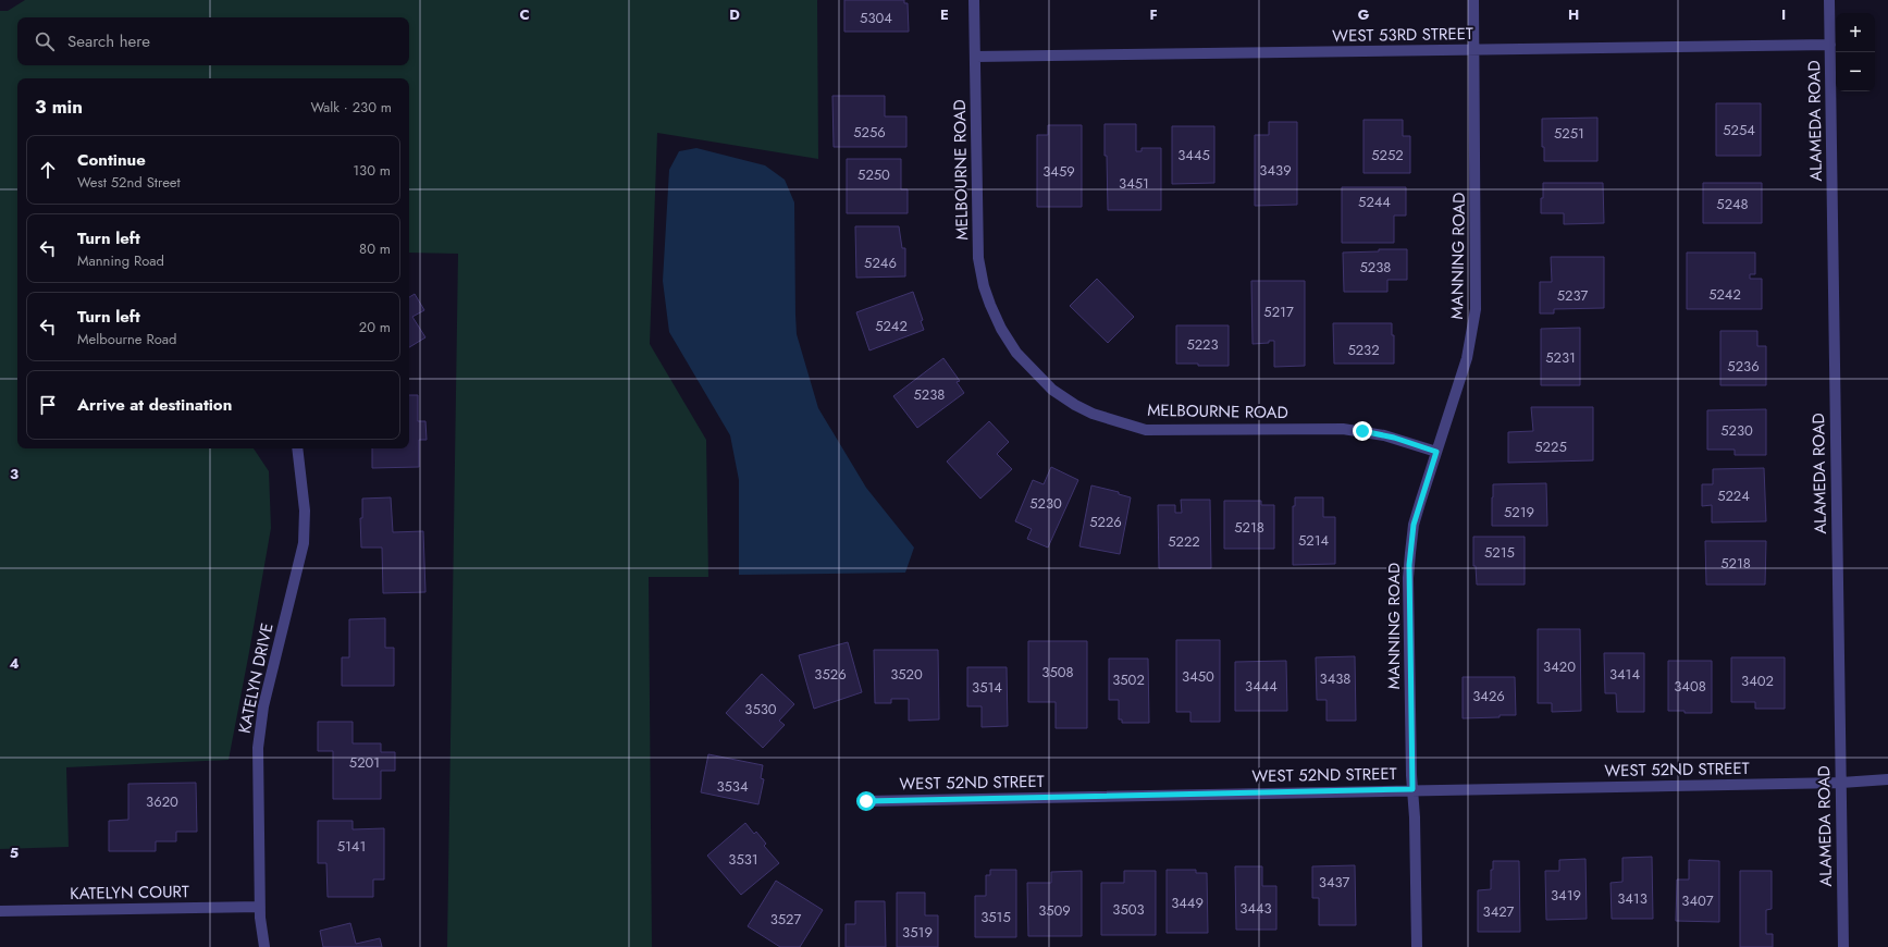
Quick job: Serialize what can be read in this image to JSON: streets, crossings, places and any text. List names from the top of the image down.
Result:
{
  "streets": {
    "street": [
      "WEST 53RD STREET",
      "ALAMEDA ROAD",
      "MELBOURNE ROAD",
      "MANNING ROAD",
      "KATELYN DRIVE",
      "WEST 52ND STREET",
      "KATELYN COURT"
    ]
  },
  "crossings": [
    ["WEST 53RD STREET", "ALAMEDA ROAD"],
    ["WEST 53RD STREET", "MELBOURNE ROAD"],
    ["WEST 53RD STREET", "MANNING ROAD"],
    ["ALAMEDA ROAD", "WEST 52ND STREET"],
    ["MELBOURNE ROAD", "MANNING ROAD"],
    ["MANNING ROAD", "WEST 52ND STREET"],
    ["KATELYN DRIVE", "KATELYN COURT"]
  ],
  "house_numbers": [
    "5304",
    "5254",
    "5256",
    "5251",
    "3445",
    "5252",
    "3439",
    "3459",
    "5250",
    "3451",
    "5244",
    "5248",
    "5246",
    "5238",
    "5242",
    "5237",
    "5217",
    "5242",
    "5223",
    "5232",
    "5231",
    "5236",
    "5238",
    "5230",
    "5225",
    "5224",
    "5230",
    "5219",
    "5226",
    "5218",
    "5214",
    "5222",
    "5215",
    "5218",
    "3420",
    "3508",
    "3526",
    "3520",
    "3414",
    "3450",
    "3438",
    "3502",
    "3402",
    "3444",
    "3408",
    "3514",
    "3426",
    "3530",
    "5201",
    "3534",
    "3620",
    "5141",
    "3531",
    "3437",
    "3419",
    "3413",
    "3407",
    "3449",
    "3443",
    "3503",
    "3509",
    "3427",
    "3515",
    "3527",
    "3519"
  ],
  "page": {
    "map_buttons": ["+", "−"],
    "search": "Search here",
    "heading": ["3 min", "Walk · 230 m"],
    "list": [
      ["Continue", "West 52nd Street", "130 m"],
      ["Turn left", "Manning Road", "80 m"],
      ["Turn left", "Melbourne Road", "20 m"],
      "Arrive at destination"
    ]
  },
  "grid": {
    "columns": [
      "C",
      "D",
      "E",
      "F",
      "G",
      "H",
      "I"
    ],
    "rows": ["3", "4", "5"]
  }
}
